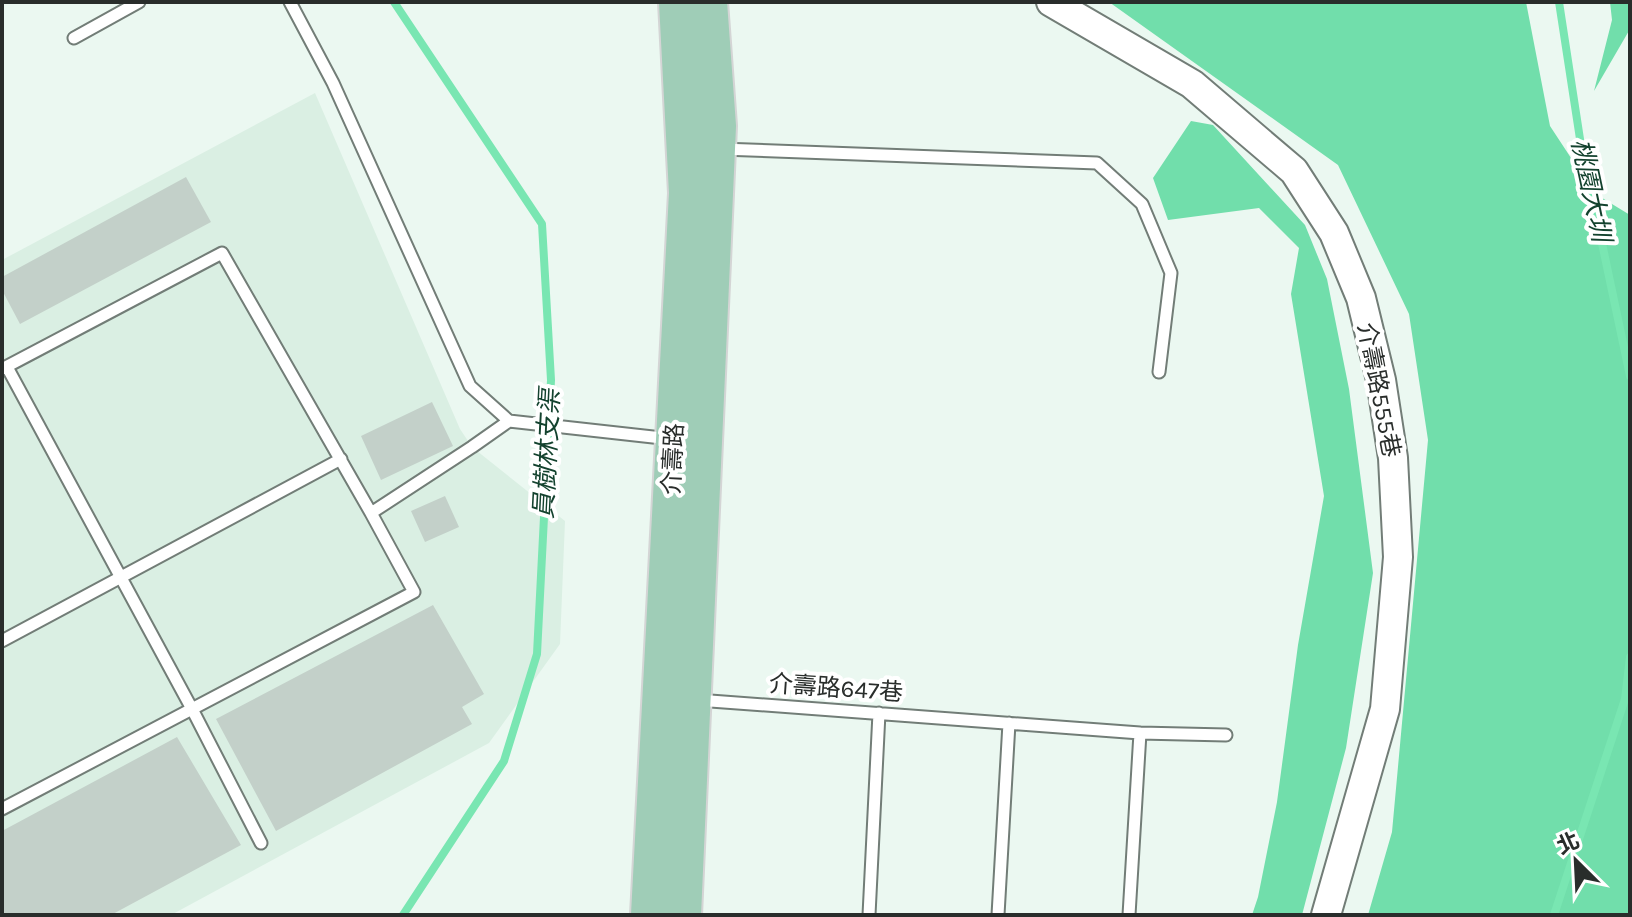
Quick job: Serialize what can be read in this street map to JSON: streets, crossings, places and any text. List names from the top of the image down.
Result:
{
  "streets": {
    "main road": ["介壽路"],
    "street": ["介壽路555巷"],
    "lane": ["介壽路647巷"]
  },
  "crossings": [
    ["介壽路", "介壽路647巷"]
  ],
  "water": ["桃園大圳", "員樹林支渠"],
  "north": "top left"
}
